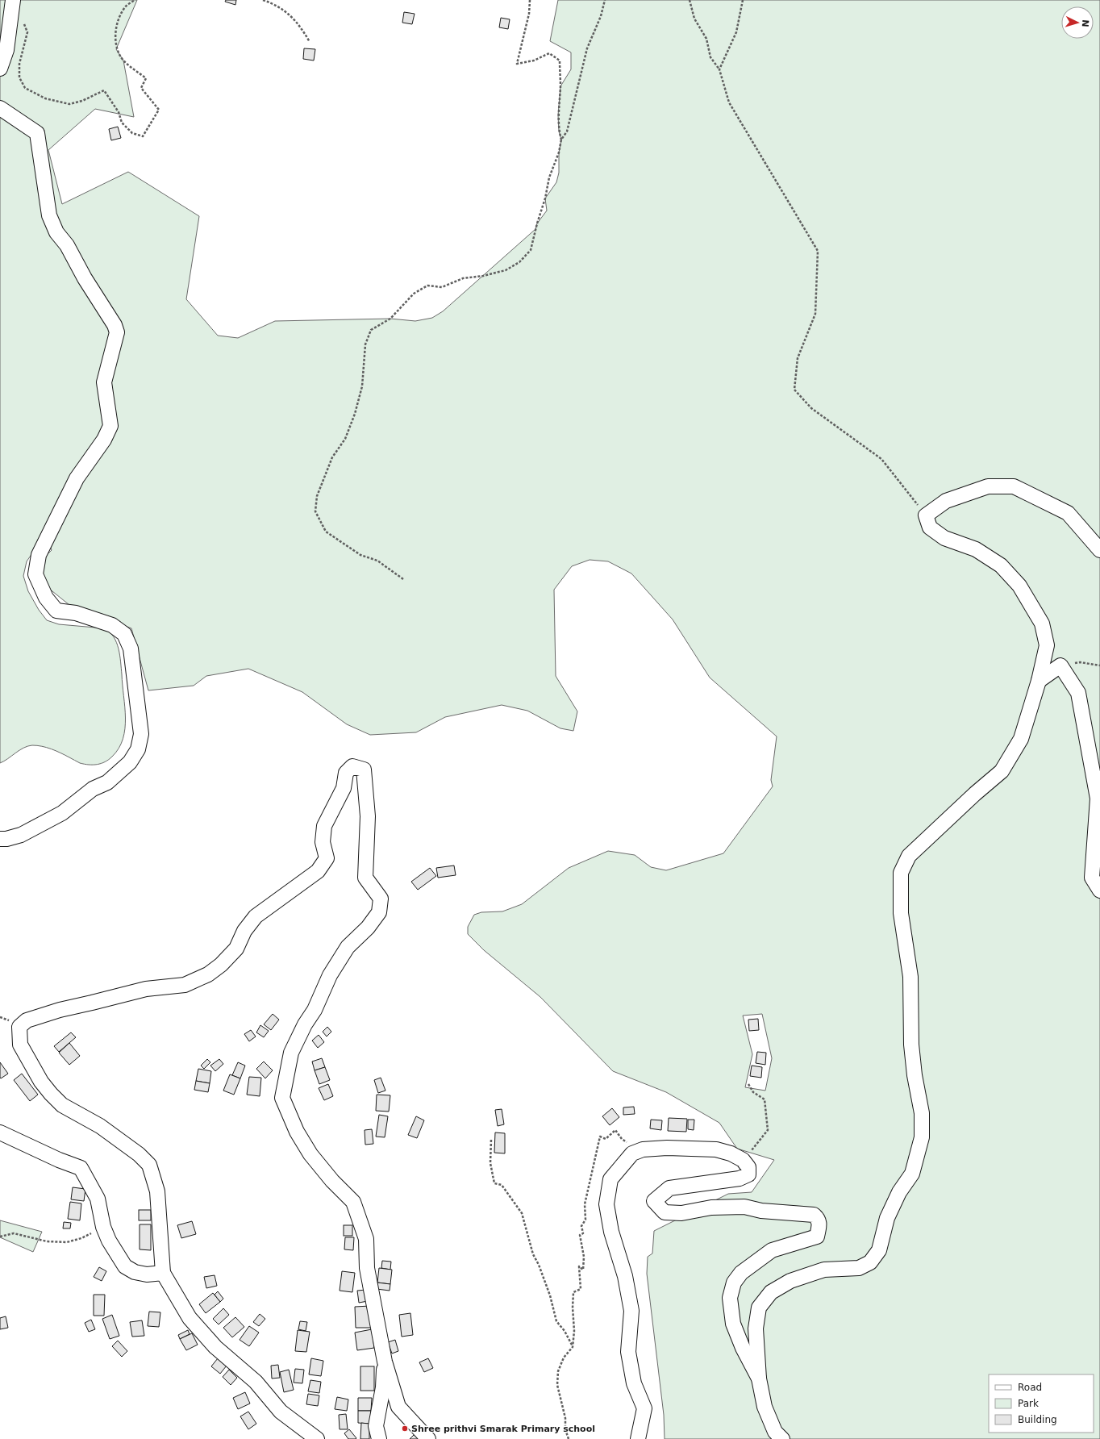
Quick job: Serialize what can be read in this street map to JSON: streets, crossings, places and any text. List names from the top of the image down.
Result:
{
  "places": ["Shree prithvi Smarak Primary school"],
  "legend": ["Road", "Park", "Building"],
  "north": "right"
}
